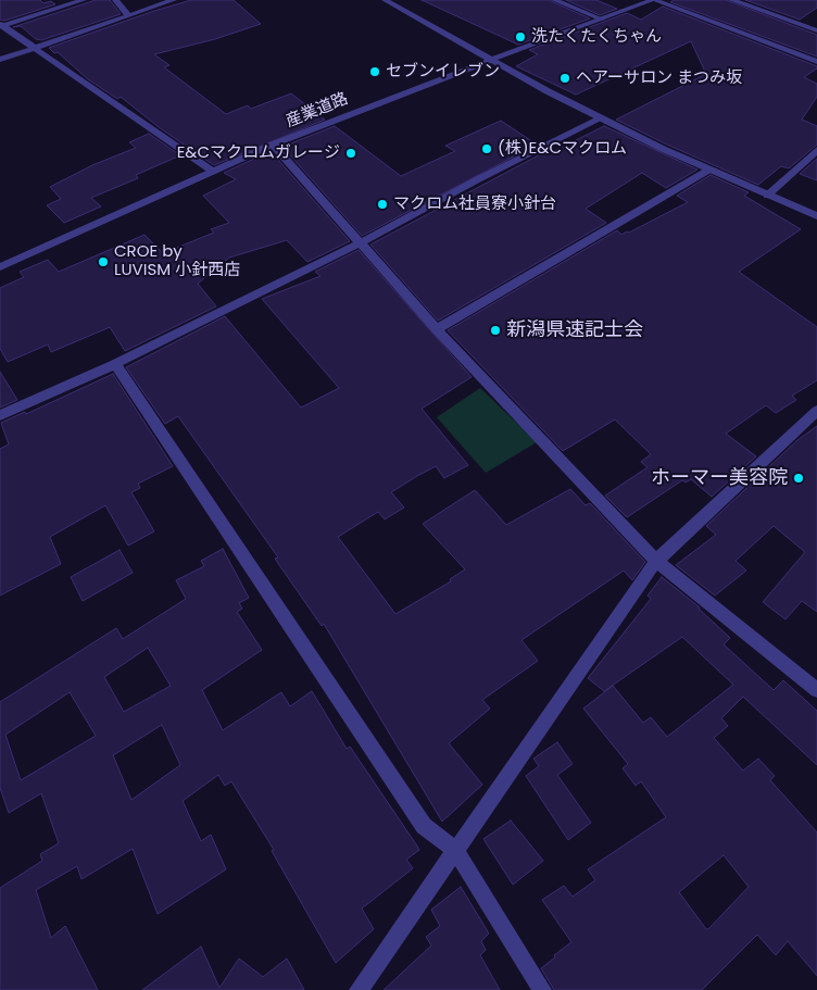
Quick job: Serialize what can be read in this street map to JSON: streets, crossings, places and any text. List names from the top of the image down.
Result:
{
  "streets": {
    "street": ["産業道路"]
  },
  "places": [
    "洗たくたくちゃん",
    "セブンイレブン",
    "ヘアーサロン まつみ坂",
    "(株)E&Cマクロム",
    "E&Cマクロムガレージ",
    "マクロム社員寮小針台",
    "CROE by LUVISM 小針西店",
    "新潟県速記士会",
    "ホーマー美容院"
  ]
}
